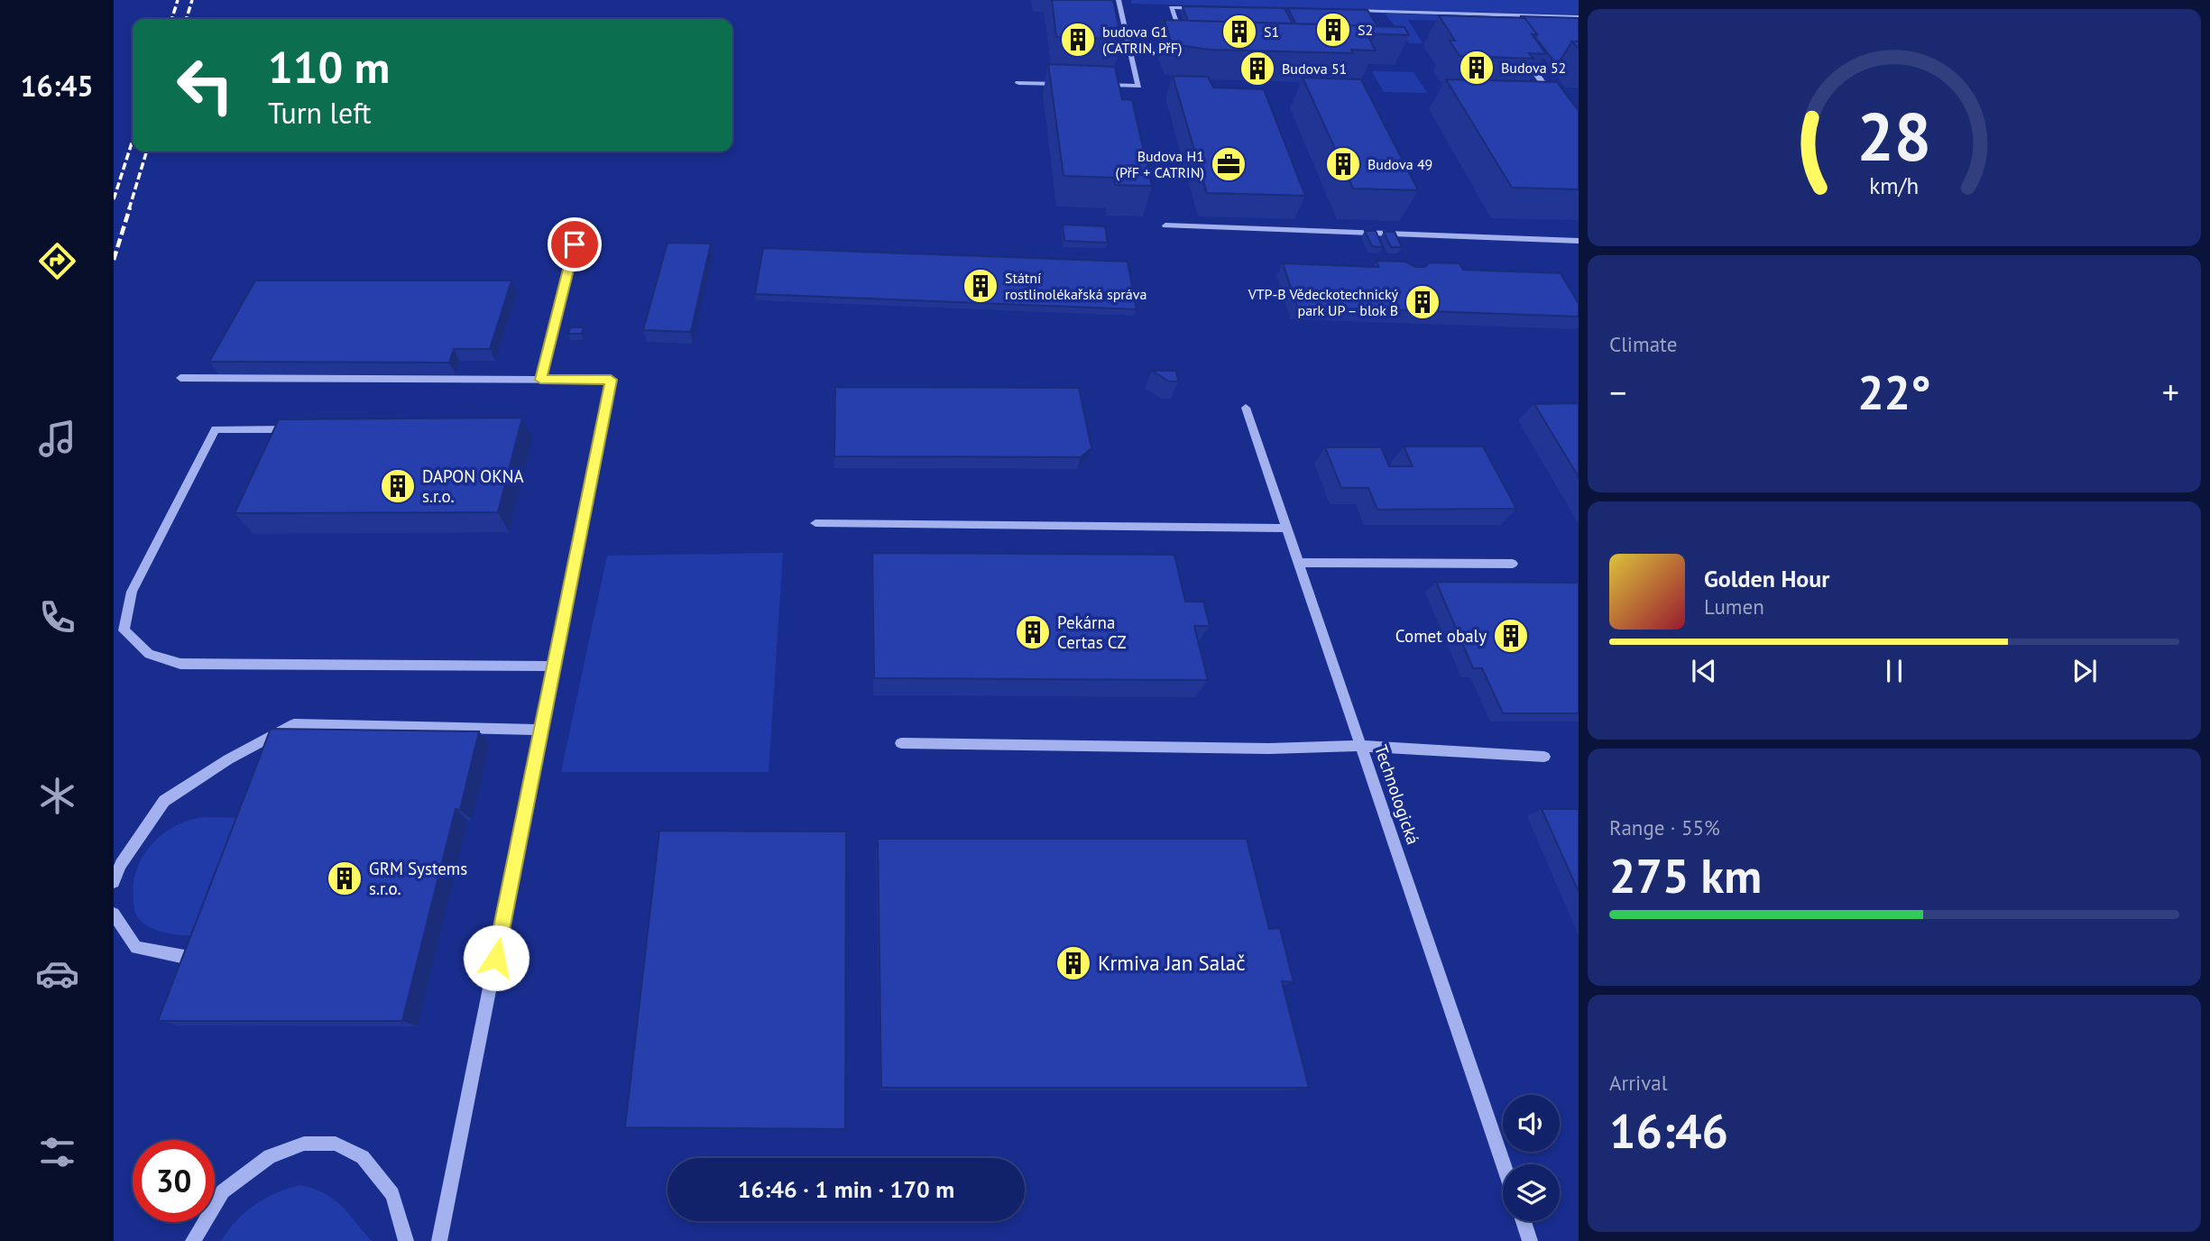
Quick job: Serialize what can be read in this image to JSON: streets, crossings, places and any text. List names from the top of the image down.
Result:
{
  "streets": {
    "street": ["Technologická"]
  },
  "places": {
    "building": [
      "S2",
      "S1",
      "budova G1 (CATRIN, PřF)",
      "Budova 52",
      "Budova 51",
      "Budova 49",
      "Státní rostlinolékařská správa",
      "VTP-B Vědeckotechnický park UP – blok B",
      "DAPON OKNA s.r.o.",
      "Pekárna Certas CZ",
      "Comet obaly",
      "GRM Systems s.r.o.",
      "Krmiva Jan Salač"
    ],
    "office": ["Budova H1 (PřF + CATRIN)"]
  },
  "page": {
    "tabs": "16:45",
    "turn": ["110 m", "Turn left"],
    "tile": [
      "Climate",
      ["Range · 55%", "275 km"],
      ["Arrival", "16:46"]
    ],
    "heat": ["−", "22°", "+"],
    "song": ["Golden Hour", "Lumen"],
    "limit": "30",
    "trip": "16:46 · 1 min · 170 m",
    "gauge": ["28", "km/h"]
  }
}
